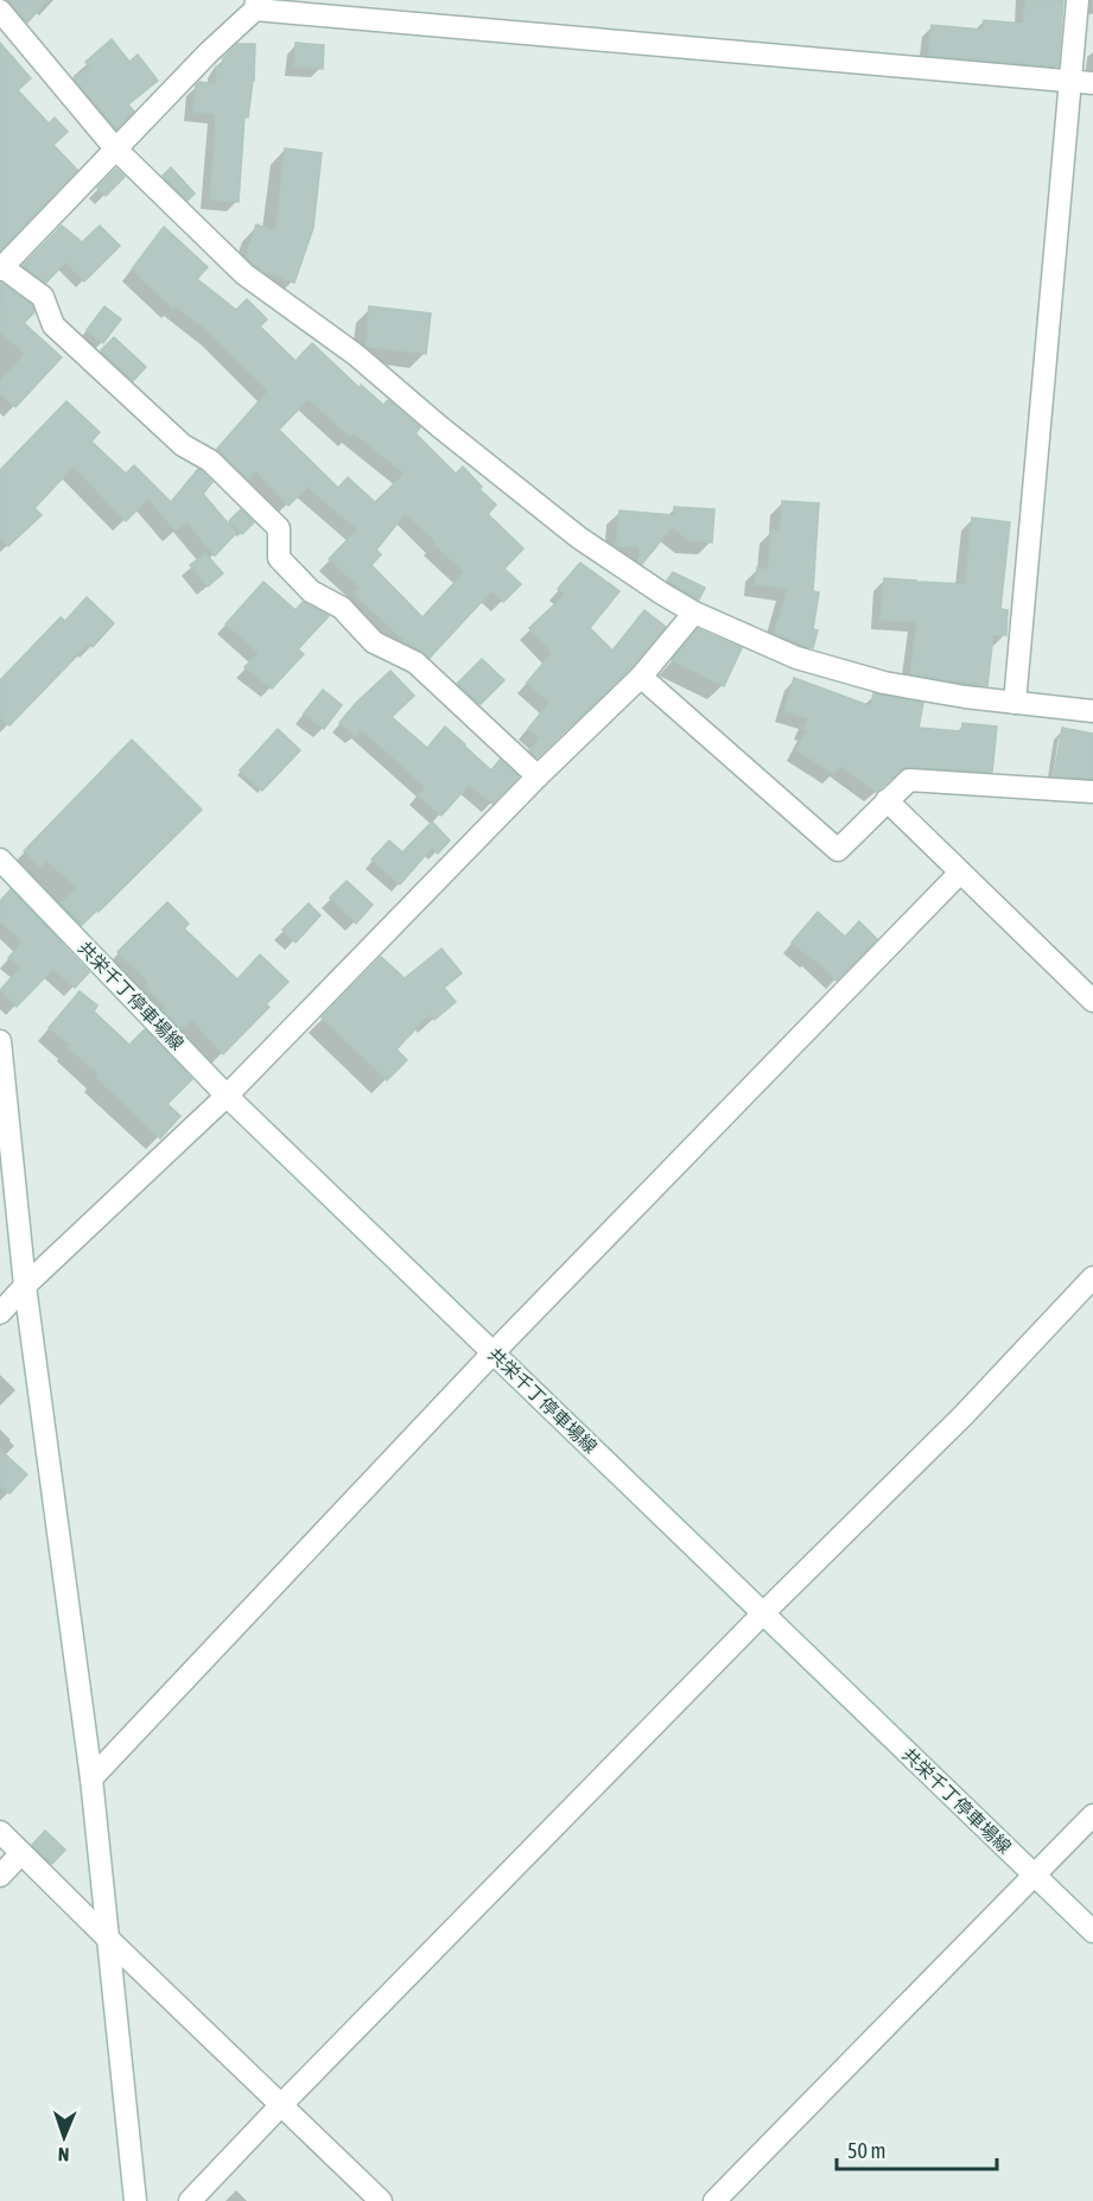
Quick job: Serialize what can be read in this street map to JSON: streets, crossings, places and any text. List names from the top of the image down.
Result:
{
  "streets": {
    "street": ["共栄千丁停車場線"]
  },
  "scale_bar": "50 m",
  "north": "bottom"
}
